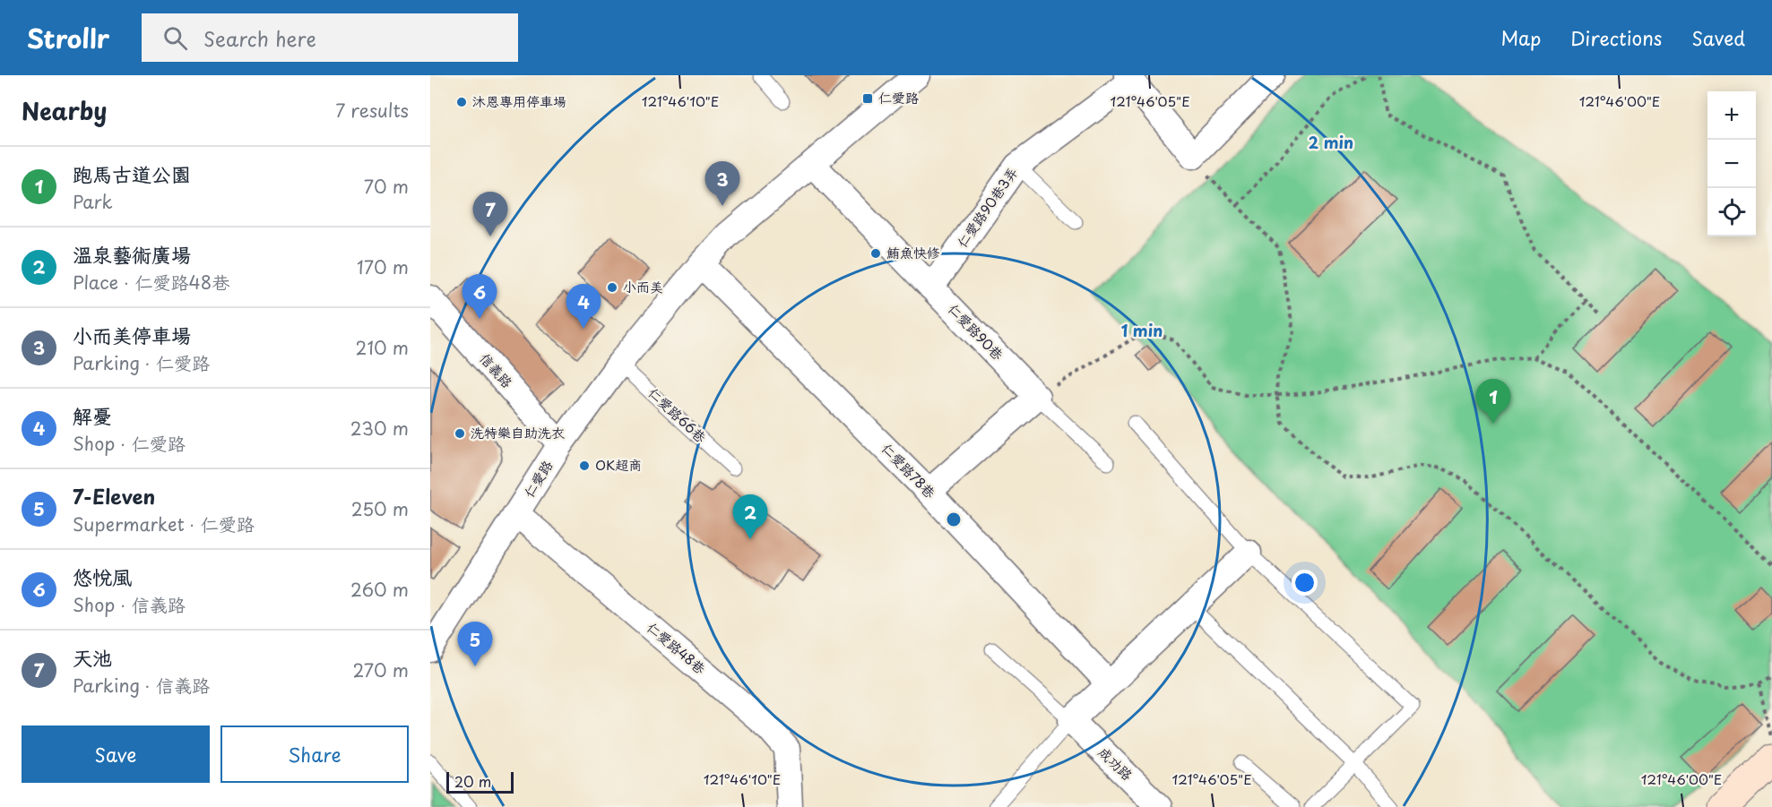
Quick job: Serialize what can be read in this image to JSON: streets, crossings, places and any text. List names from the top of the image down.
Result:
{
  "streets": {
    "street": [
      "仁愛路90巷3弄",
      "仁愛路90巷",
      "信義路",
      "仁愛路78巷",
      "仁愛路",
      "仁愛路48巷",
      "成功路"
    ],
    "lane": ["仁愛路66巷"]
  },
  "crossings": [
    ["仁愛路90巷3弄", "仁愛路90巷"],
    ["仁愛路90巷", "仁愛路"],
    ["信義路", "仁愛路"],
    ["仁愛路66巷", "仁愛路"],
    ["仁愛路78巷", "仁愛路"],
    ["仁愛路", "仁愛路48巷"]
  ],
  "places": {
    "transit": ["仁愛路"],
    "other": [
      "沐恩專用停車場",
      "鮪魚快修",
      "小而美",
      "洗特樂自助洗衣",
      "OK超商"
    ]
  },
  "scale_bar": "20 m",
  "page": {
    "header": "Strollr",
    "search": "Search here",
    "nav": ["Map", "Directions", "Saved"],
    "heading": ["Nearby", "7 results"],
    "map_buttons": ["+", "−"],
    "list": [
      {
        "mark": "1",
        "name": "跑馬古道公園",
        "note": "Park",
        "value": "70 m"
      },
      {
        "mark": "2",
        "name": "溫泉藝術廣場",
        "note": "Place · 仁愛路48巷",
        "value": "170 m"
      },
      {
        "mark": "3",
        "name": "小而美停車場",
        "note": "Parking · 仁愛路",
        "value": "210 m"
      },
      {
        "mark": "4",
        "name": "解憂",
        "note": "Shop · 仁愛路",
        "value": "230 m"
      },
      {
        "mark": "5",
        "name": "7-Eleven",
        "note": "Supermarket · 仁愛路",
        "value": "250 m"
      },
      {
        "mark": "6",
        "name": "悠悅風",
        "note": "Shop · 信義路",
        "value": "260 m"
      },
      {
        "mark": "7",
        "name": "天池",
        "note": "Parking · 信義路",
        "value": "270 m"
      }
    ],
    "pins": [
      "3",
      "7",
      "6",
      "4",
      "1",
      "2",
      "5"
    ],
    "buttons": ["Save", "Share"],
    "scale": "20 m"
  },
  "coordinates": ["121°46'10\"E", "121°46'05\"E", "121°46'00\"E"],
  "rings": ["2 min", "1 min"]
}
